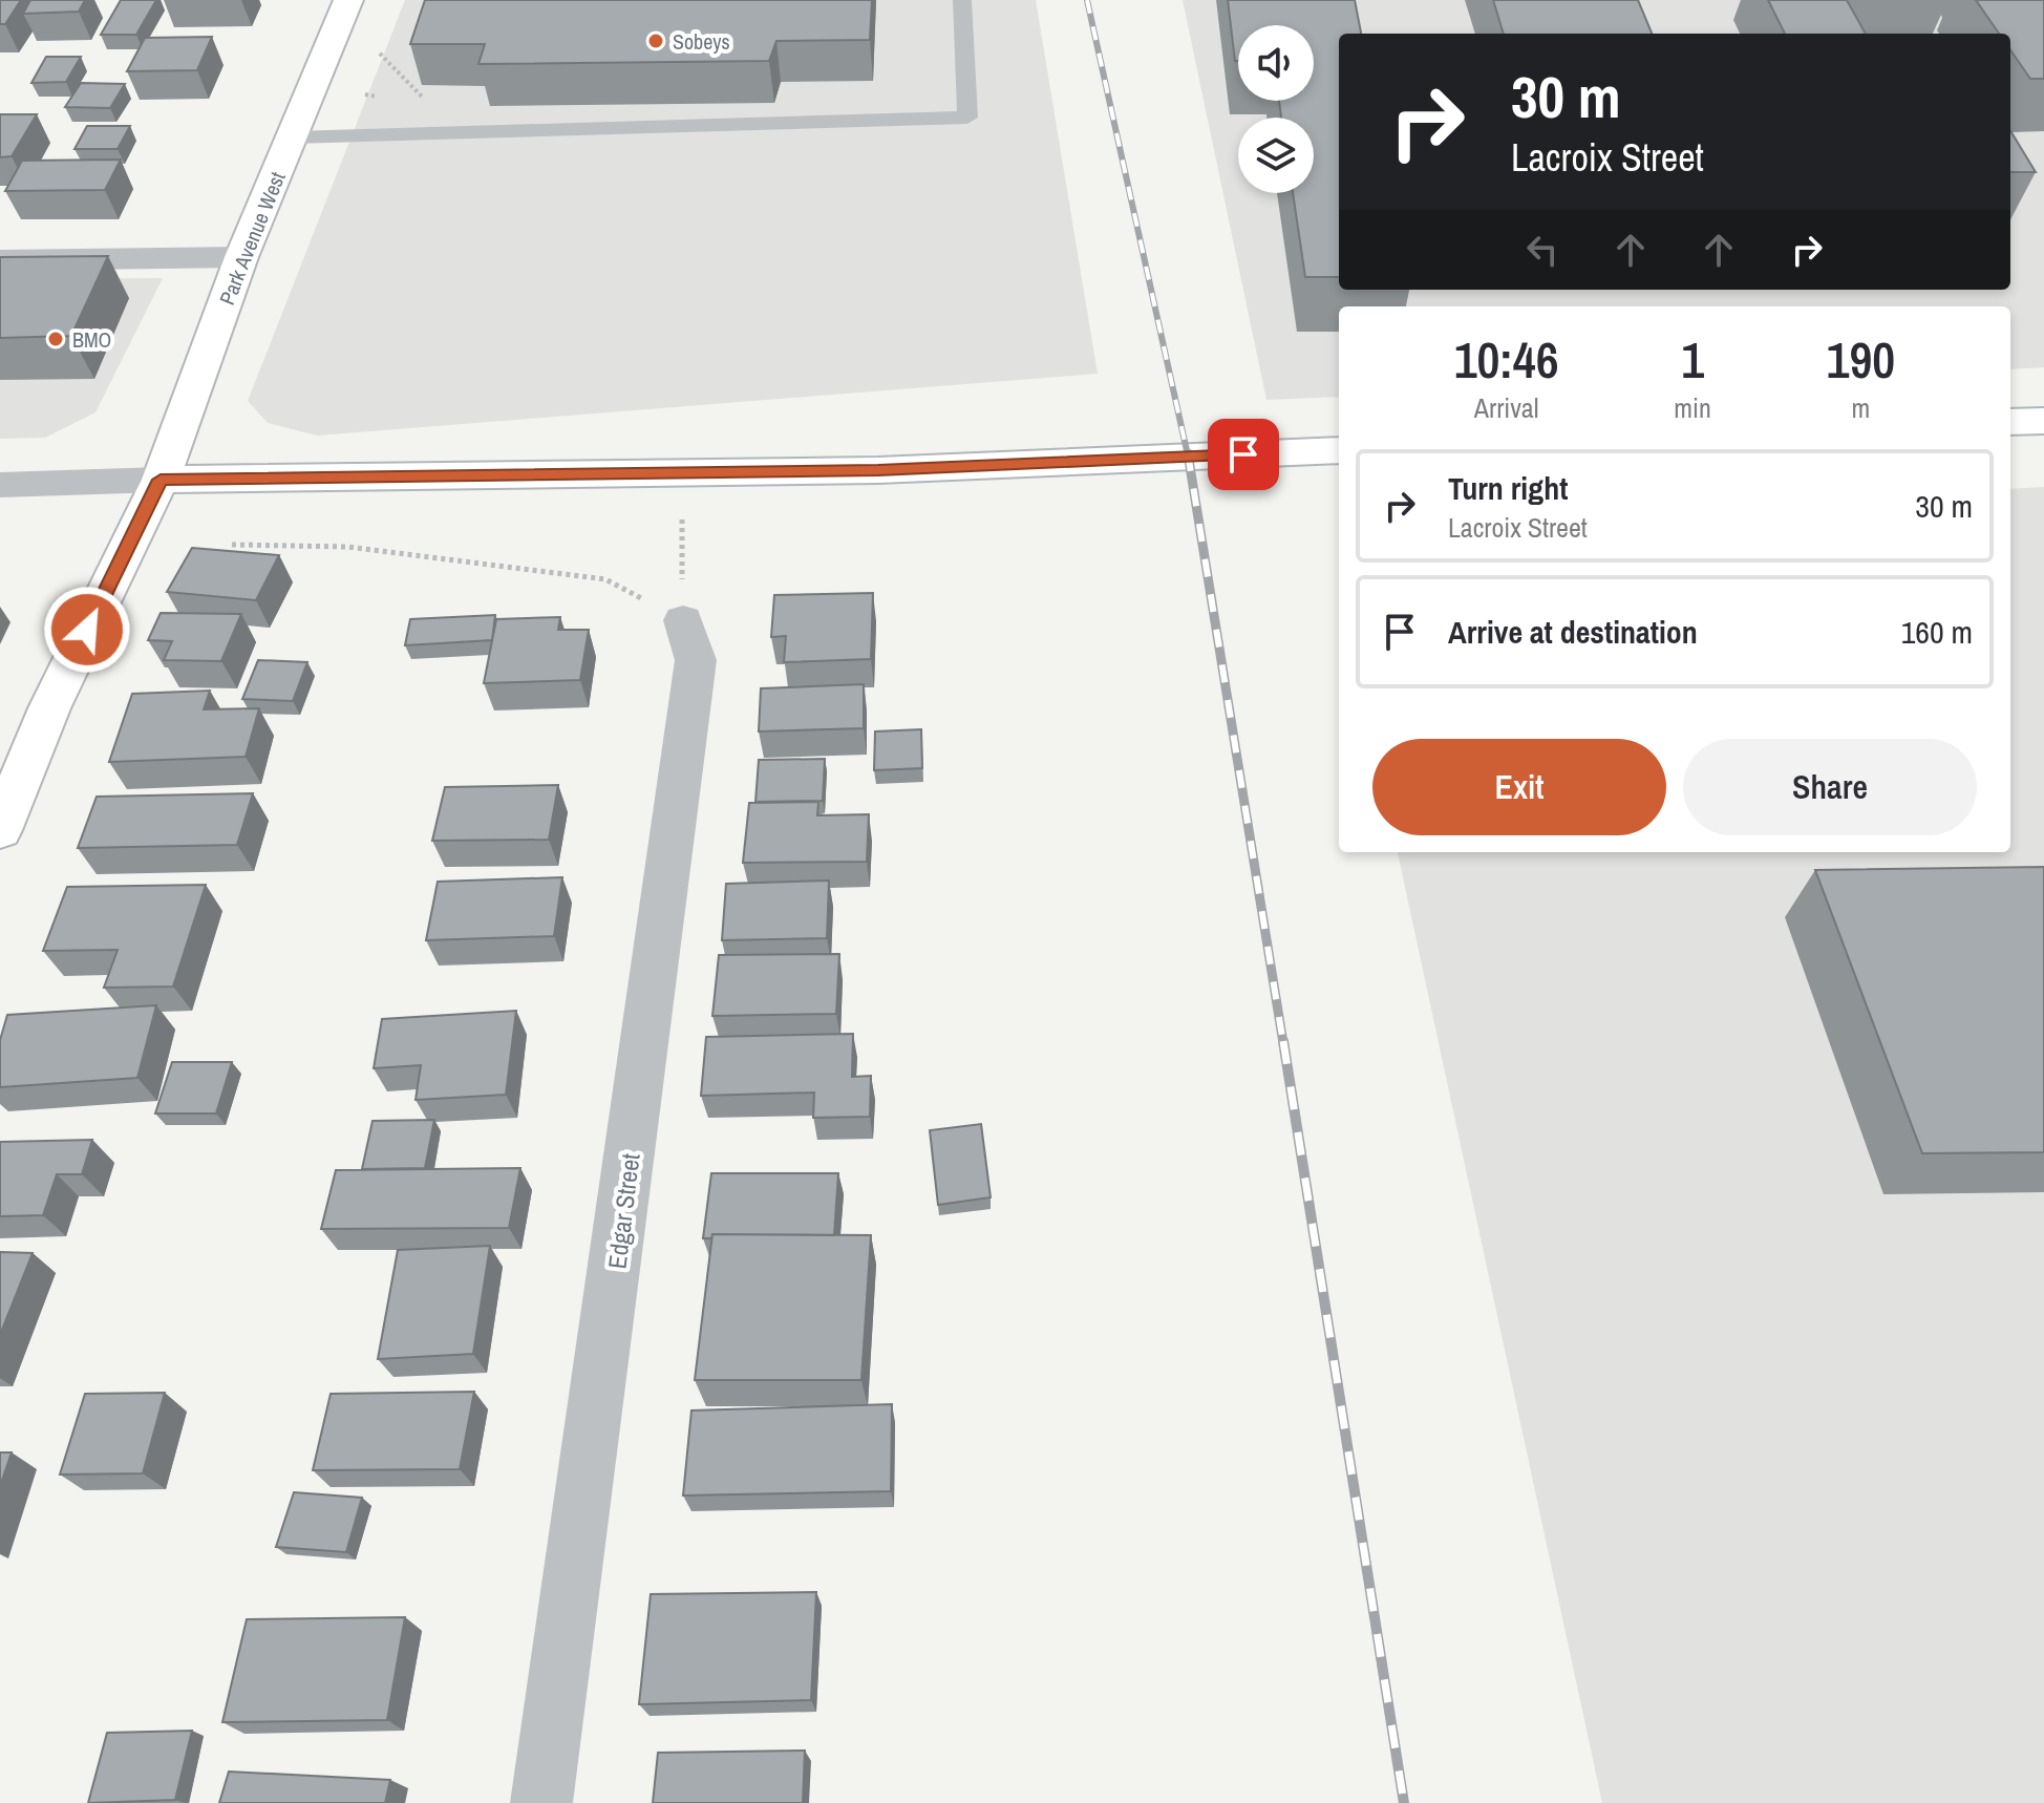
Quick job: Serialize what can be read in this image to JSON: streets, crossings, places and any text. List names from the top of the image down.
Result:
{
  "streets": {
    "main road": ["Park Avenue West"],
    "street": ["Edgar Street"]
  },
  "places": ["Sobeys", "BMO"],
  "page": {
    "turn": ["30 m", "Lacroix Street"],
    "eta": [
      "10:46",
      "Arrival",
      "1",
      "min",
      "190",
      "m"
    ],
    "list": [
      {
        "name": "Turn right",
        "note": "Lacroix Street",
        "value": "30 m"
      },
      {
        "name": "Arrive at destination",
        "value": "160 m"
      }
    ],
    "buttons": ["Exit", "Share"]
  }
}
